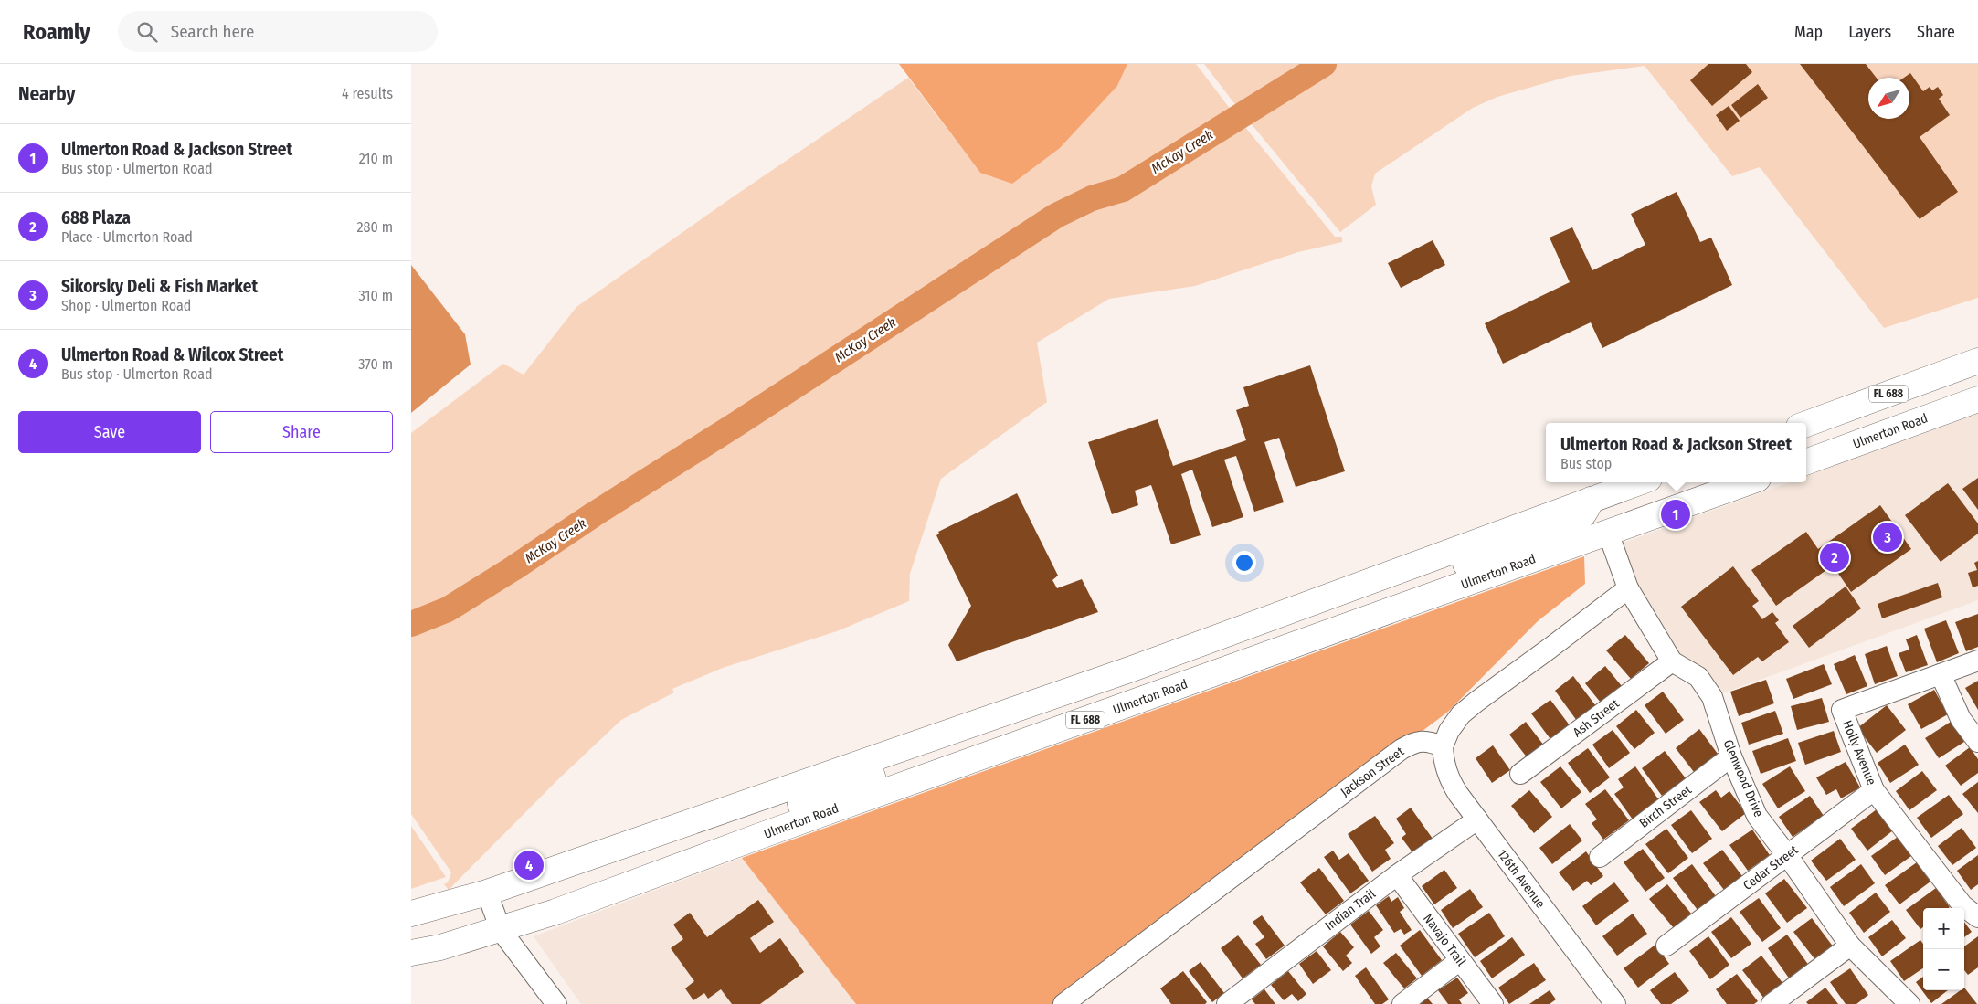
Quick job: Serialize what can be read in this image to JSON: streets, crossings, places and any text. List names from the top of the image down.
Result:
{
  "streets": {
    "main road": ["FL 688", "Ulmerton Road"],
    "street": [
      "Ash Street",
      "Holly Avenue",
      "Jackson Street",
      "Glenwood Drive",
      "Birch Street",
      "Cedar Street",
      "126th Avenue",
      "Indian Trail",
      "Navajo Trail"
    ]
  },
  "crossings": [
    ["Ash Street", "Glenwood Drive"],
    ["Holly Avenue", "Cedar Street"],
    ["Jackson Street", "126th Avenue"],
    ["Glenwood Drive", "Birch Street"],
    ["Glenwood Drive", "Cedar Street"],
    ["126th Avenue", "Indian Trail"],
    ["Indian Trail", "Navajo Trail"]
  ],
  "water": ["McKay Creek"],
  "north": "bottom left",
  "page": {
    "header": "Roamly",
    "search": "Search here",
    "nav": ["Map", "Layers", "Share"],
    "heading": ["Nearby", "4 results"],
    "list": [
      {
        "mark": "1",
        "name": "Ulmerton Road & Jackson Street",
        "note": "Bus stop · Ulmerton Road",
        "value": "210 m"
      },
      {
        "mark": "2",
        "name": "688 Plaza",
        "note": "Place · Ulmerton Road",
        "value": "280 m"
      },
      {
        "mark": "3",
        "name": "Sikorsky Deli & Fish Market",
        "note": "Shop · Ulmerton Road",
        "value": "310 m"
      },
      {
        "mark": "4",
        "name": "Ulmerton Road & Wilcox Street",
        "note": "Bus stop · Ulmerton Road",
        "value": "370 m"
      }
    ],
    "buttons": ["Save", "Share"],
    "popup": ["Ulmerton Road & Jackson Street", "Bus stop"],
    "pins": [
      "1",
      "3",
      "2",
      "4"
    ],
    "map_buttons": ["+", "−"]
  }
}
